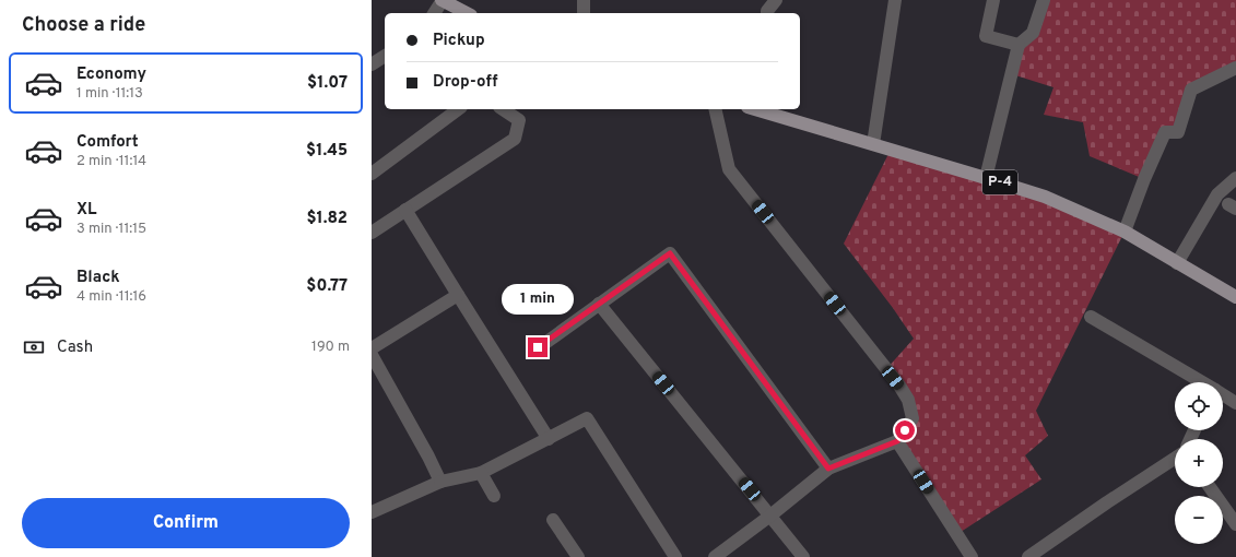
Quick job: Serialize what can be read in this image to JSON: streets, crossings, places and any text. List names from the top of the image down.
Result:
{
  "streets": {
    "main road": ["P-4"]
  },
  "page": {
    "heading": "Choose a ride",
    "banner": ["Pickup", "Drop-off"],
    "list": [
      {
        "name": "Economy",
        "note": "1 min · 11:13",
        "value": "$1.07"
      },
      {
        "name": "Comfort",
        "note": "2 min · 11:14",
        "value": "$1.45"
      },
      {
        "name": "XL",
        "note": "3 min · 11:15",
        "value": "$1.82"
      },
      {
        "name": "Black",
        "note": "4 min · 11:16",
        "value": "$0.77"
      }
    ],
    "bubble": "1 min",
    "pay": ["Cash", "190 m"],
    "map_buttons": ["+", "−"],
    "buttons": "Confirm"
  }
}
